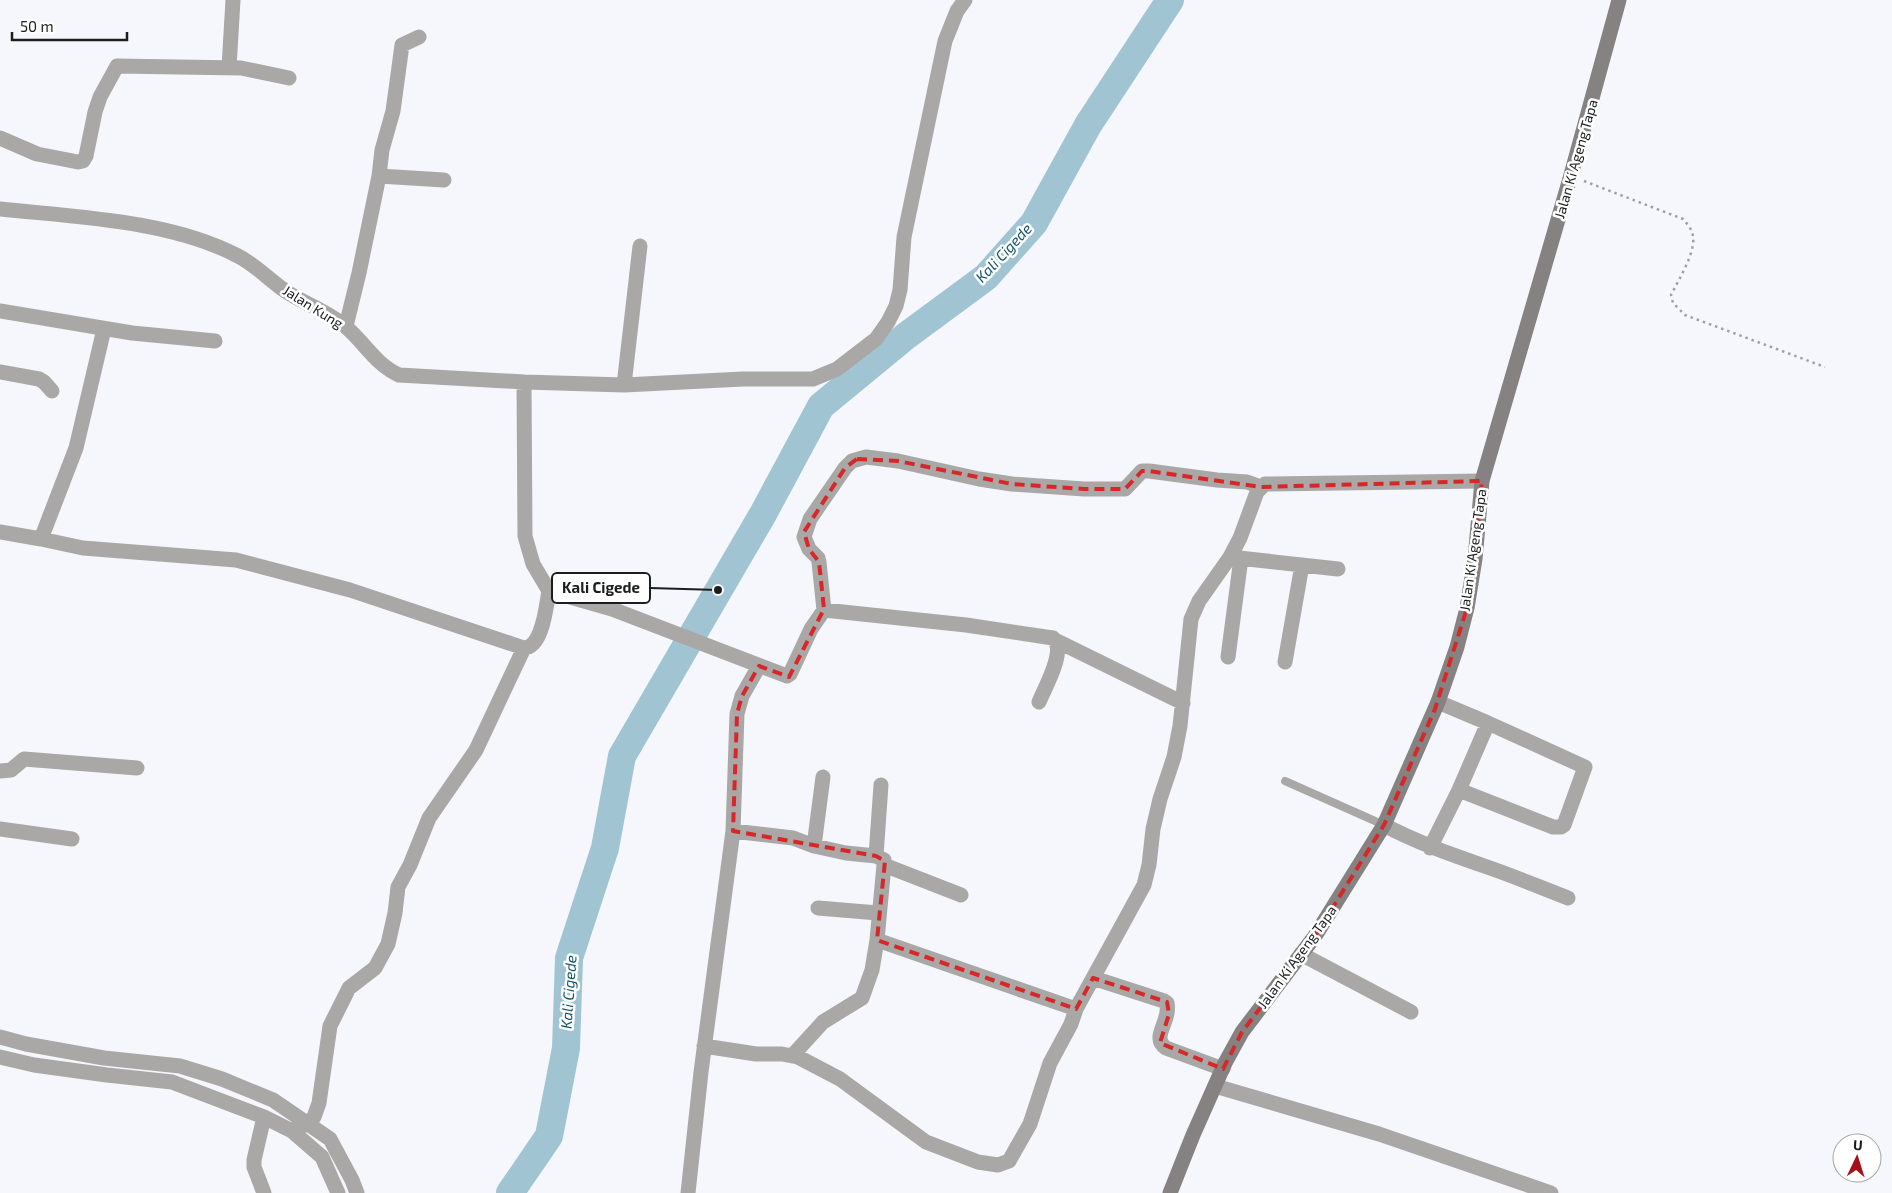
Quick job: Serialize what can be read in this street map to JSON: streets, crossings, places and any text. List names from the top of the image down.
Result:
{
  "streets": {
    "street": ["Jalan Ki Ageng Tapa", "Jalan Kung"]
  },
  "water": ["Kali Cigede"],
  "places": ["Kali Cigede"],
  "scale_bar": "50 m",
  "north": "top"
}
